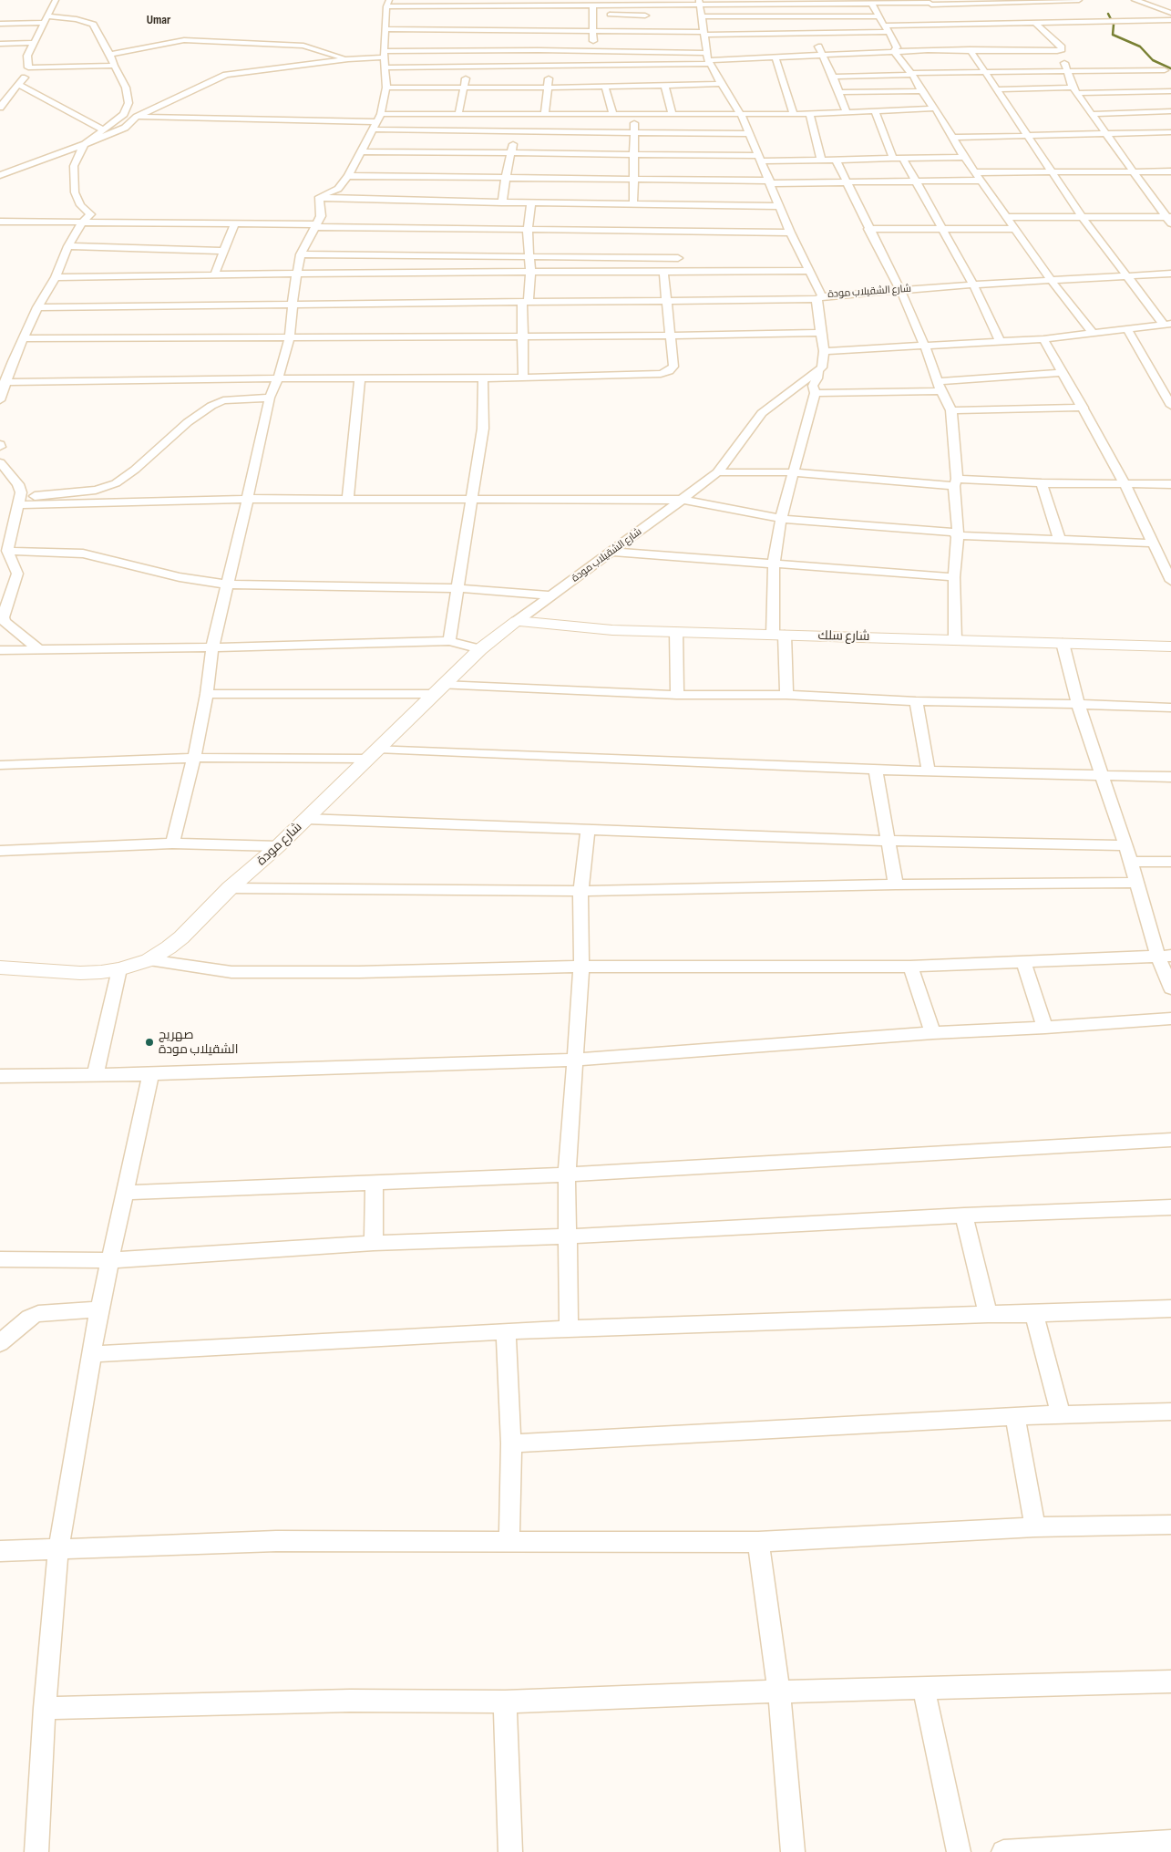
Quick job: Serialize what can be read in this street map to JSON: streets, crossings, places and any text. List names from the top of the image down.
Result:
{
  "streets": {
    "street": ["شارع الشقيلاب مودة", "شارع سلك", "شارع مودة"]
  },
  "crossings": [
    ["شارع الشقيلاب مودة", "شارع سلك"],
    ["شارع الشقيلاب مودة", "شارع مودة"],
    ["شارع سلك", "شارع مودة"]
  ],
  "districts": ["Umar"],
  "places": ["صهريج الشقيلاب مودة"]
}
